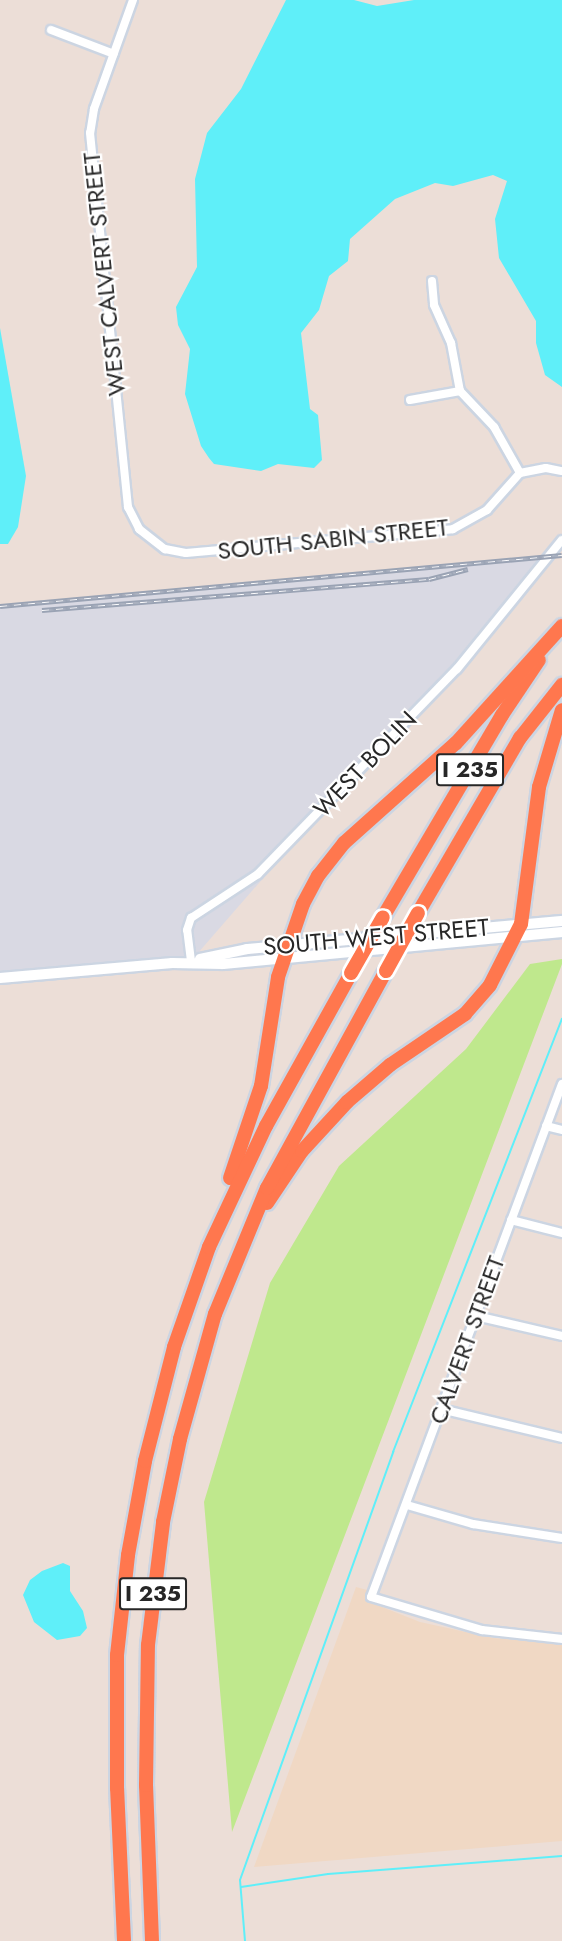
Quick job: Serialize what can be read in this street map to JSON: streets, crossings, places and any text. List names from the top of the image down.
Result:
{
  "streets": {
    "highway": ["I 235"],
    "street": [
      "WEST CALVERT STREET",
      "SOUTH SABIN STREET",
      "WEST BOLIN",
      "SOUTH WEST STREET",
      "CALVERT STREET"
    ]
  },
  "crossings": [
    ["WEST CALVERT STREET", "SOUTH SABIN STREET"],
    ["WEST BOLIN", "SOUTH WEST STREET"]
  ]
}
